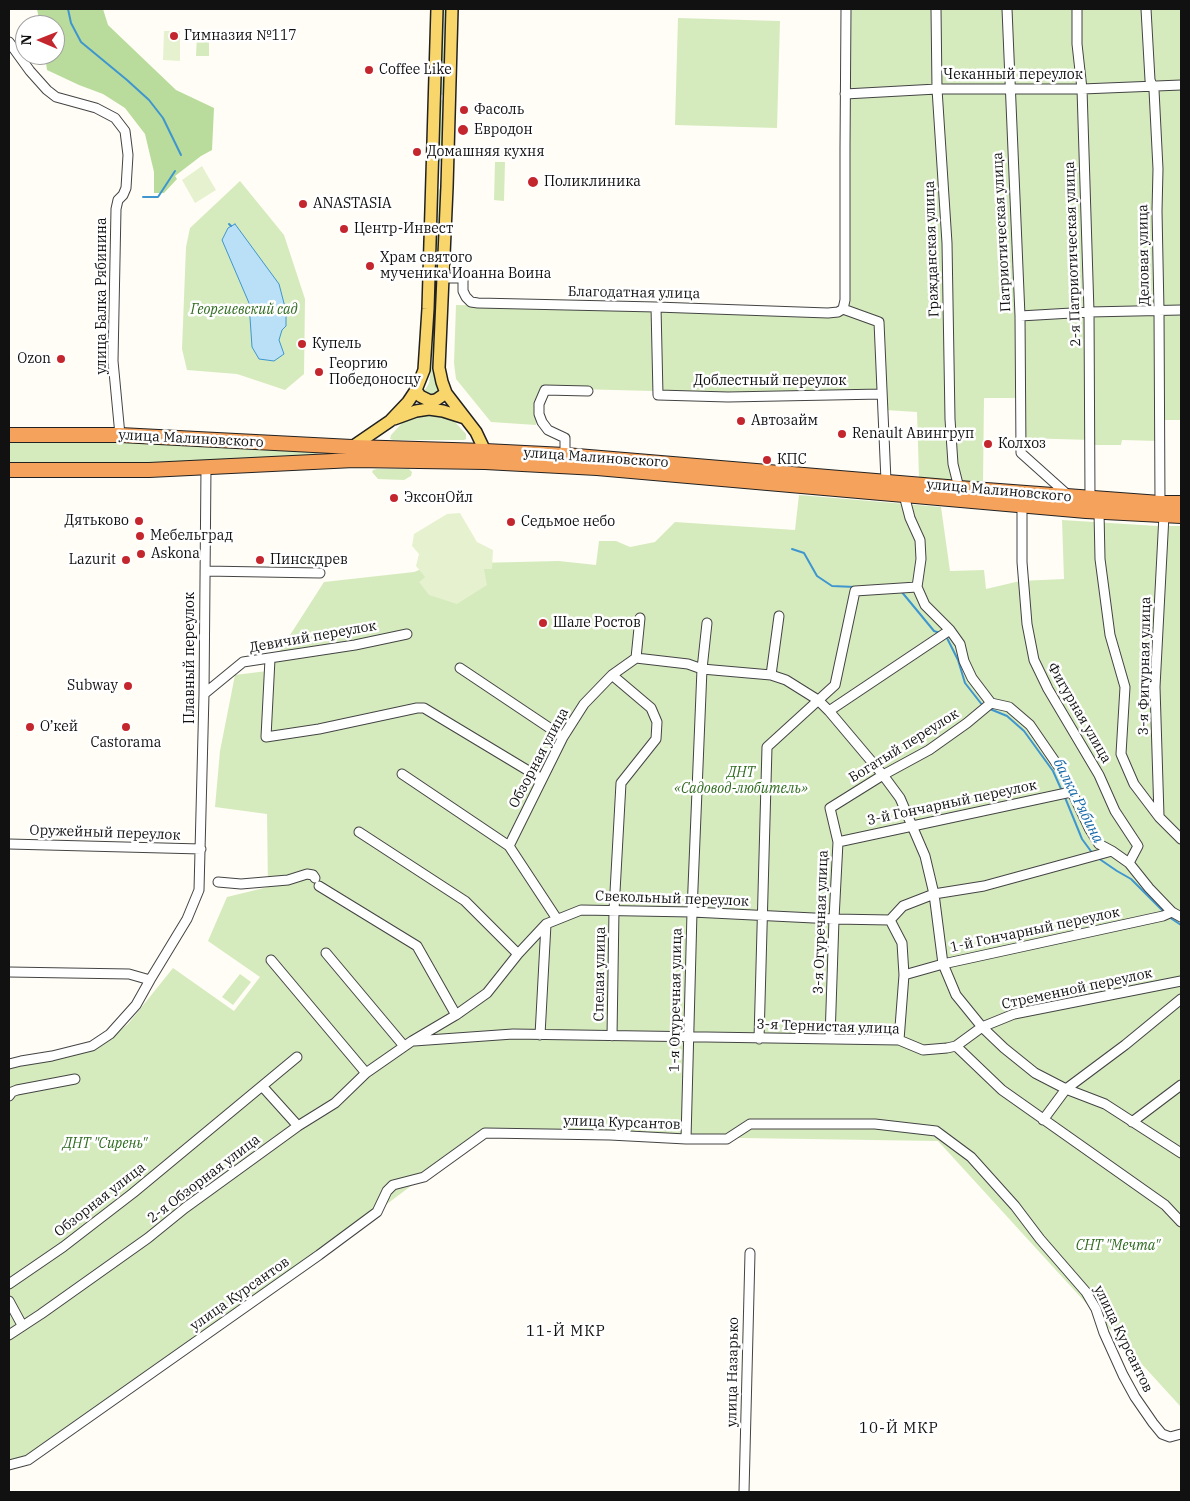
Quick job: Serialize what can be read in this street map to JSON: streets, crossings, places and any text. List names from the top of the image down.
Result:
{
  "streets": {
    "highway": ["улица Малиновского"],
    "street": [
      "Чеканный переулок",
      "Патриотическая улица",
      "Гражданская улица",
      "2-я Патриотическая улица",
      "Деловая улица",
      "Благодатная улица",
      "улица Балка Рябинина",
      "Доблестный переулок",
      "Девичий переулок",
      "Плавный переулок",
      "3-я Фигурная улица",
      "Фигурная улица",
      "Богатый переулок",
      "Обзорная улица",
      "3-й Гончарный переулок",
      "Оружейный переулок",
      "Свекольный переулок",
      "3-я Огуречная улица",
      "1-й Гончарный переулок",
      "Спелая улица",
      "Стременной переулок",
      "1-я Огуречная улица",
      "3-я Тернистая улица",
      "улица Курсантов",
      "2-я Обзорная улица",
      "улица Назарько"
    ]
  },
  "crossings": [
    ["Чеканный переулок", "Патриотическая улица"],
    ["Чеканный переулок", "Гражданская улица"],
    ["Чеканный переулок", "2-я Патриотическая улица"],
    ["Чеканный переулок", "Деловая улица"],
    ["Патриотическая улица", "улица Малиновского"],
    ["Гражданская улица", "улица Малиновского"],
    ["2-я Патриотическая улица", "улица Малиновского"],
    ["Деловая улица", "улица Малиновского"],
    ["Деловая улица", "3-я Фигурная улица"],
    ["Благодатная улица", "Доблестный переулок"],
    ["Благодатная улица", "улица Малиновского"],
    ["улица Балка Рябинина", "улица Малиновского"],
    ["улица Малиновского", "Плавный переулок"],
    ["улица Малиновского", "3-я Фигурная улица"],
    ["улица Малиновского", "Фигурная улица"],
    ["Девичий переулок", "Плавный переулок"],
    ["Плавный переулок", "Оружейный переулок"],
    ["Богатый переулок", "3-я Огуречная улица"],
    ["Обзорная улица", "Спелая улица"],
    ["3-й Гончарный переулок", "3-я Огуречная улица"],
    ["Свекольный переулок", "3-я Огуречная улица"],
    ["Свекольный переулок", "Спелая улица"],
    ["Свекольный переулок", "1-я Огуречная улица"],
    ["Свекольный переулок", "3-я Тернистая улица"],
    ["Свекольный переулок", "2-я Обзорная улица"],
    ["3-я Огуречная улица", "3-я Тернистая улица"],
    ["Спелая улица", "3-я Тернистая улица"],
    ["Стременной переулок", "3-я Тернистая улица"],
    ["1-я Огуречная улица", "3-я Тернистая улица"],
    ["1-я Огуречная улица", "улица Курсантов"],
    ["3-я Тернистая улица", "2-я Обзорная улица"]
  ],
  "districts": ["11-Й МКР", "10-Й МКР"],
  "water": ["балка Рябина"],
  "parks": [
    "Георгиевский сад",
    "ДНТ «Садовод-любитель»",
    "ДНТ \"Сирень\"",
    "СНТ \"Мечта\""
  ],
  "places": [
    "Гимназия №117",
    "Coffee Like",
    "Фасоль",
    "Евродон",
    "Домашняя кухня",
    "Поликлиника",
    "ANASTASIA",
    "Центр-Инвест",
    "Храм святого мученика Иоанна Воина",
    "Купель",
    "Ozon",
    "Георгию Победоносцу",
    "Автозайм",
    "Renault Авингруп",
    "Колхоз",
    "КПС",
    "ЭксонОйл",
    "Дятьково",
    "Седьмое небо",
    "Мебельград",
    "Askona",
    "Lazurit",
    "Пинскдрев",
    "Шале Ростов",
    "Subway",
    "О’кей",
    "Castorama"
  ],
  "north": "left"
}
